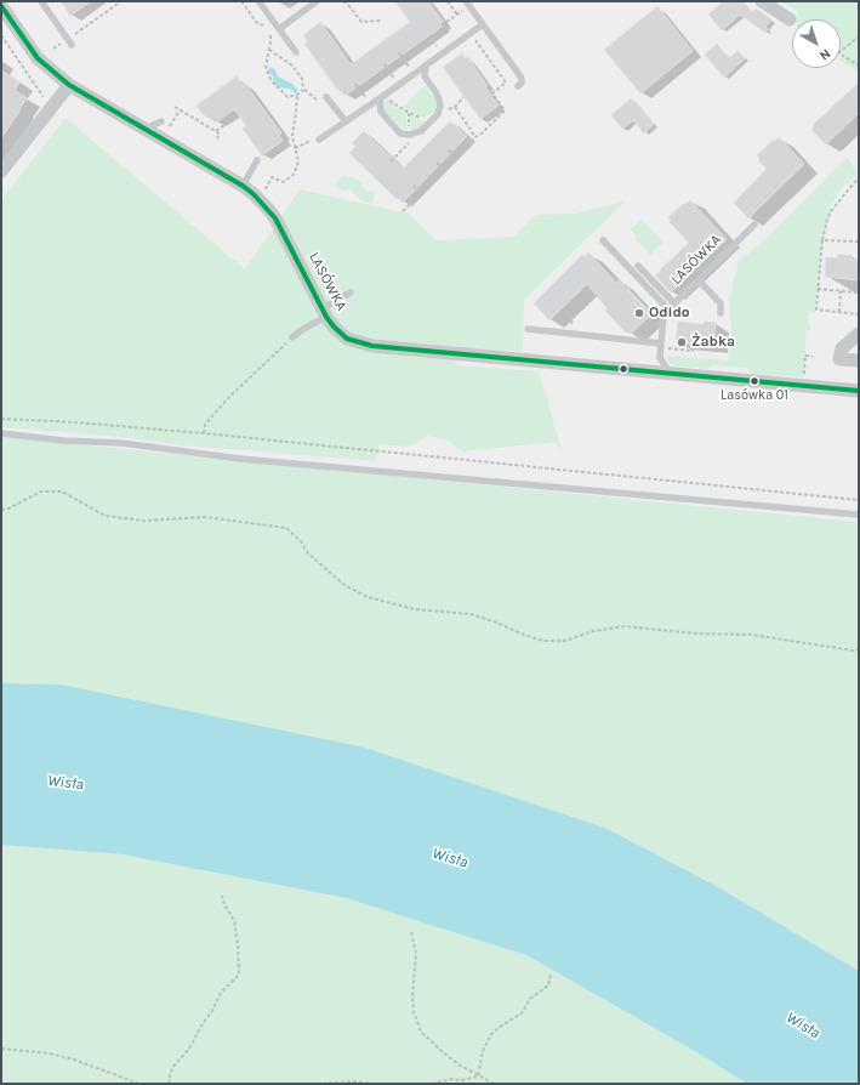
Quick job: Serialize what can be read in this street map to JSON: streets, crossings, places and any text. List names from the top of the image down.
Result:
{
  "streets": {
    "street": ["LASÓWKA"]
  },
  "water": ["Wisła"],
  "places": ["Odido", "Żabka", "Lasówka 01"],
  "north": "bottom right"
}
